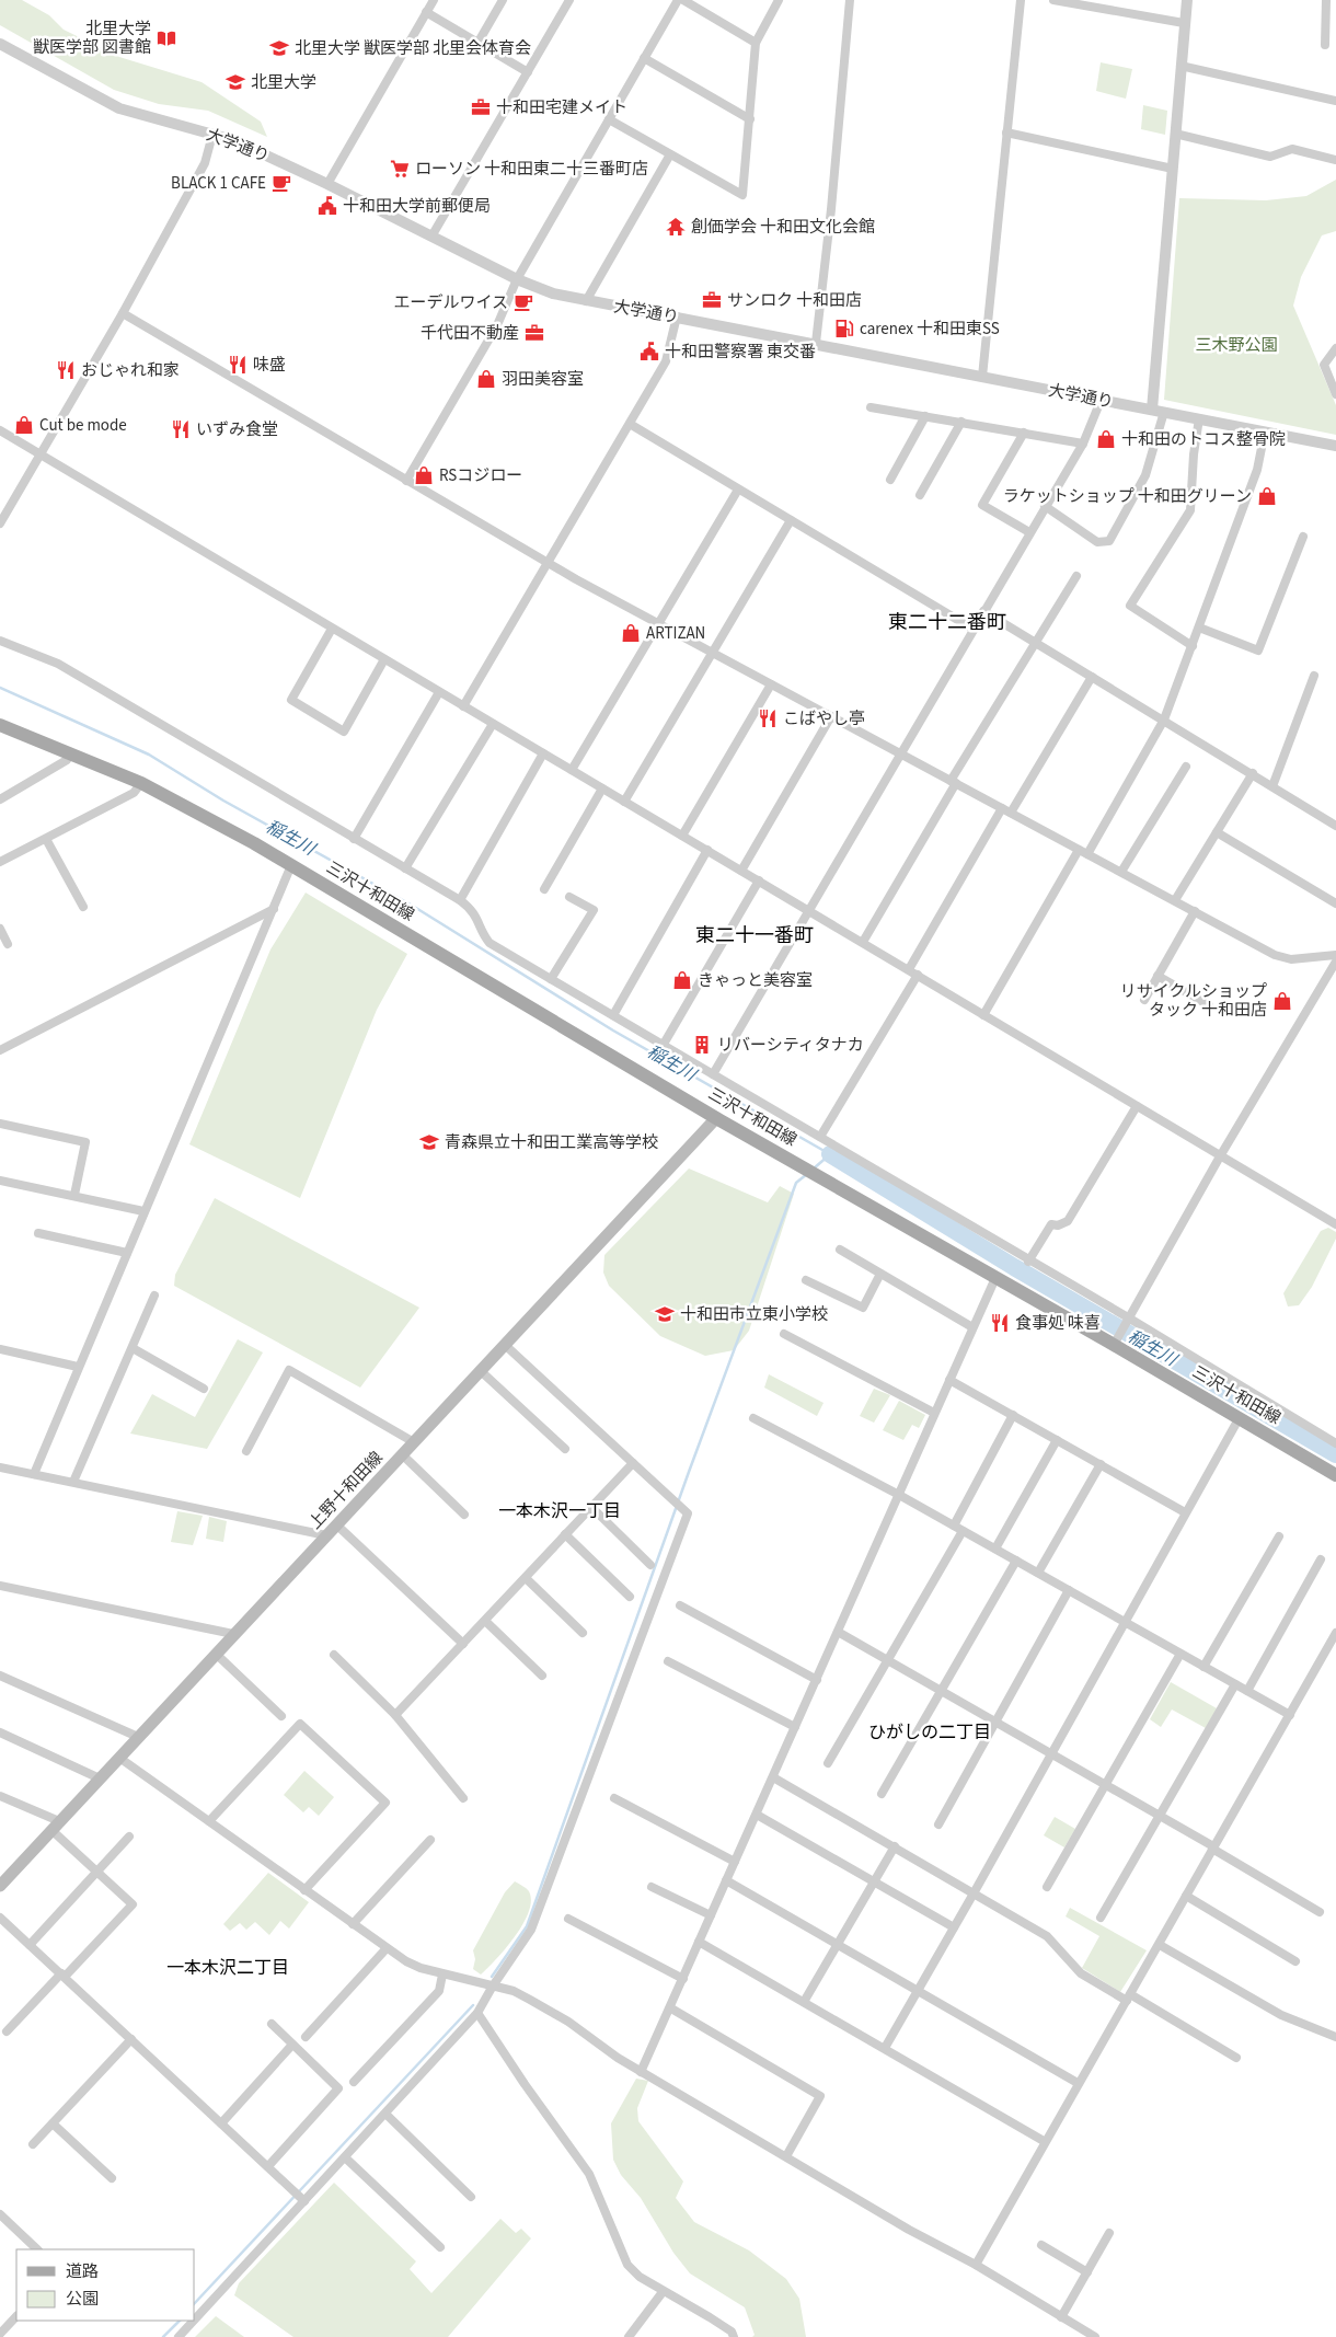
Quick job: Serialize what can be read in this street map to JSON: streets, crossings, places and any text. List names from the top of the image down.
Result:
{
  "streets": {
    "main road": ["三沢十和田線", "上野十和田線"],
    "street": ["大学通り"]
  },
  "crossings": [
    ["三沢十和田線", "上野十和田線"]
  ],
  "districts": [
    "東二十二番町",
    "東二十一番町",
    "一本木沢一丁目",
    "ひがしの二丁目",
    "一本木沢二丁目"
  ],
  "water": ["稲生川"],
  "parks": ["三木野公園"],
  "places": {
    "library": ["北里大学 獣医学部 図書館"],
    "school or university": [
      "北里大学 獣医学部 北里会体育会",
      "北里大学",
      "青森県立十和田工業高等学校",
      "十和田市立東小学校"
    ],
    "office": ["十和田宅建メイト", "サンロク 十和田店", "千代田不動産"],
    "supermarket": ["ローソン 十和田東二十三番町店"],
    "cafe": ["BLACK 1 CAFE", "エーデルワイス"],
    "public building": ["十和田大学前郵便局", "十和田警察署 東交番"],
    "temple": ["創価学会 十和田文化会館"],
    "fuel station": ["carenex 十和田東SS"],
    "restaurant": [
      "味盛",
      "おじゃれ和家",
      "いずみ食堂",
      "こばやし亭",
      "食事処 味喜"
    ],
    "shop": [
      "羽田美容室",
      "Cut be mode",
      "十和田のトコス整骨院",
      "RSコジロー",
      "ラケットショップ 十和田グリーン",
      "ARTIZAN",
      "きゃっと美容室",
      "リサイクルショップ タック 十和田店"
    ],
    "building": ["リバーシティタナカ"]
  },
  "legend": ["道路", "公園"]
}
